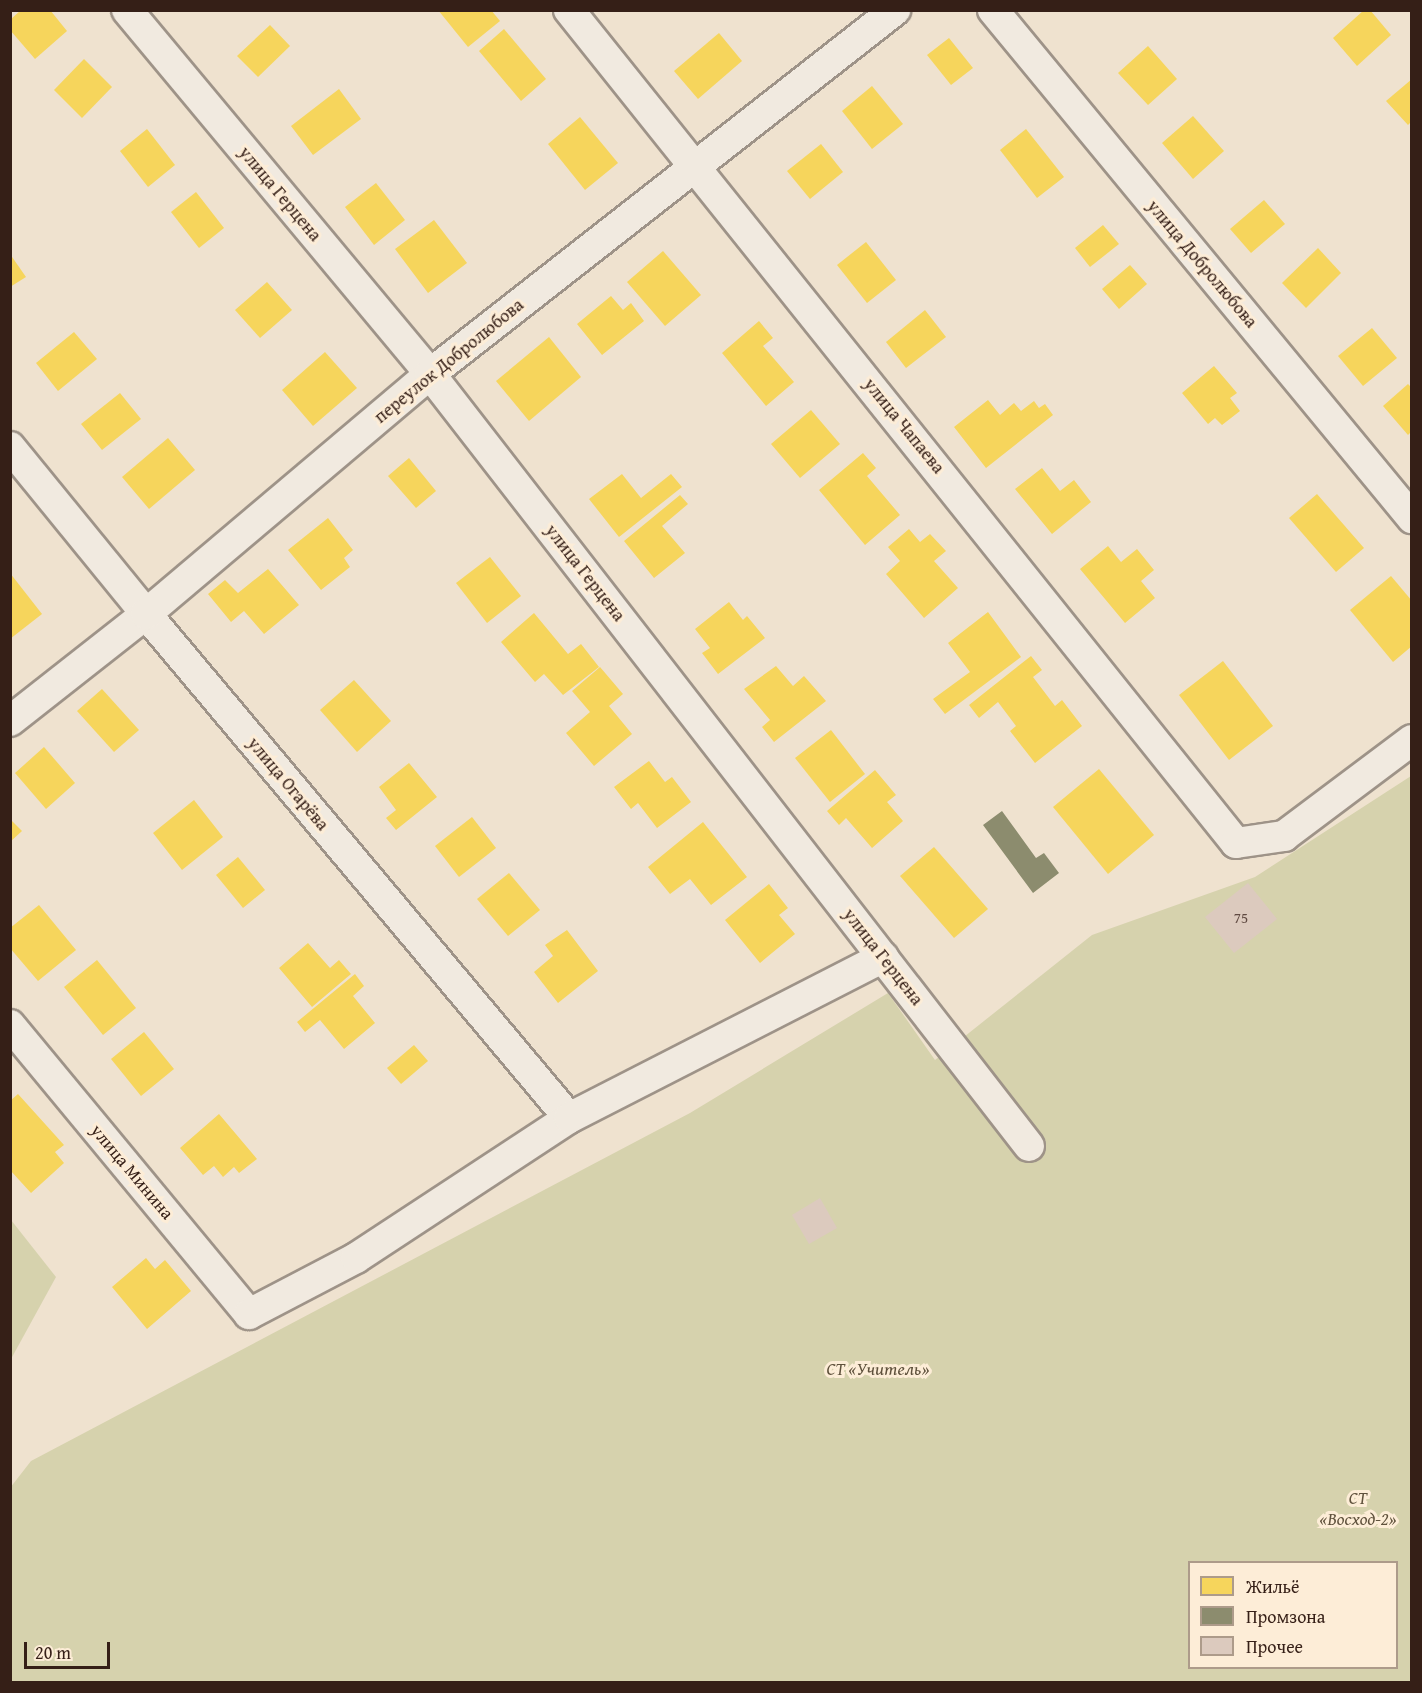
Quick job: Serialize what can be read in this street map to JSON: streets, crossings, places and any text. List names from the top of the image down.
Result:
{
  "streets": {
    "street": [
      "улица Герцена",
      "улица Добролюбова",
      "переулок Добролюбова",
      "улица Чапаева",
      "улица Огарёва",
      "улица Минина"
    ]
  },
  "crossings": [
    ["улица Герцена", "переулок Добролюбова"],
    ["переулок Добролюбова", "улица Чапаева"],
    ["переулок Добролюбова", "улица Огарёва"],
    ["улица Огарёва", "улица Минина"]
  ],
  "parks": ["СТ «Учитель»", "СТ «Восход-2»"],
  "house_numbers": ["75"],
  "legend": ["Жильё", "Промзона", "Прочее"],
  "scale_bar": "20 m"
}
